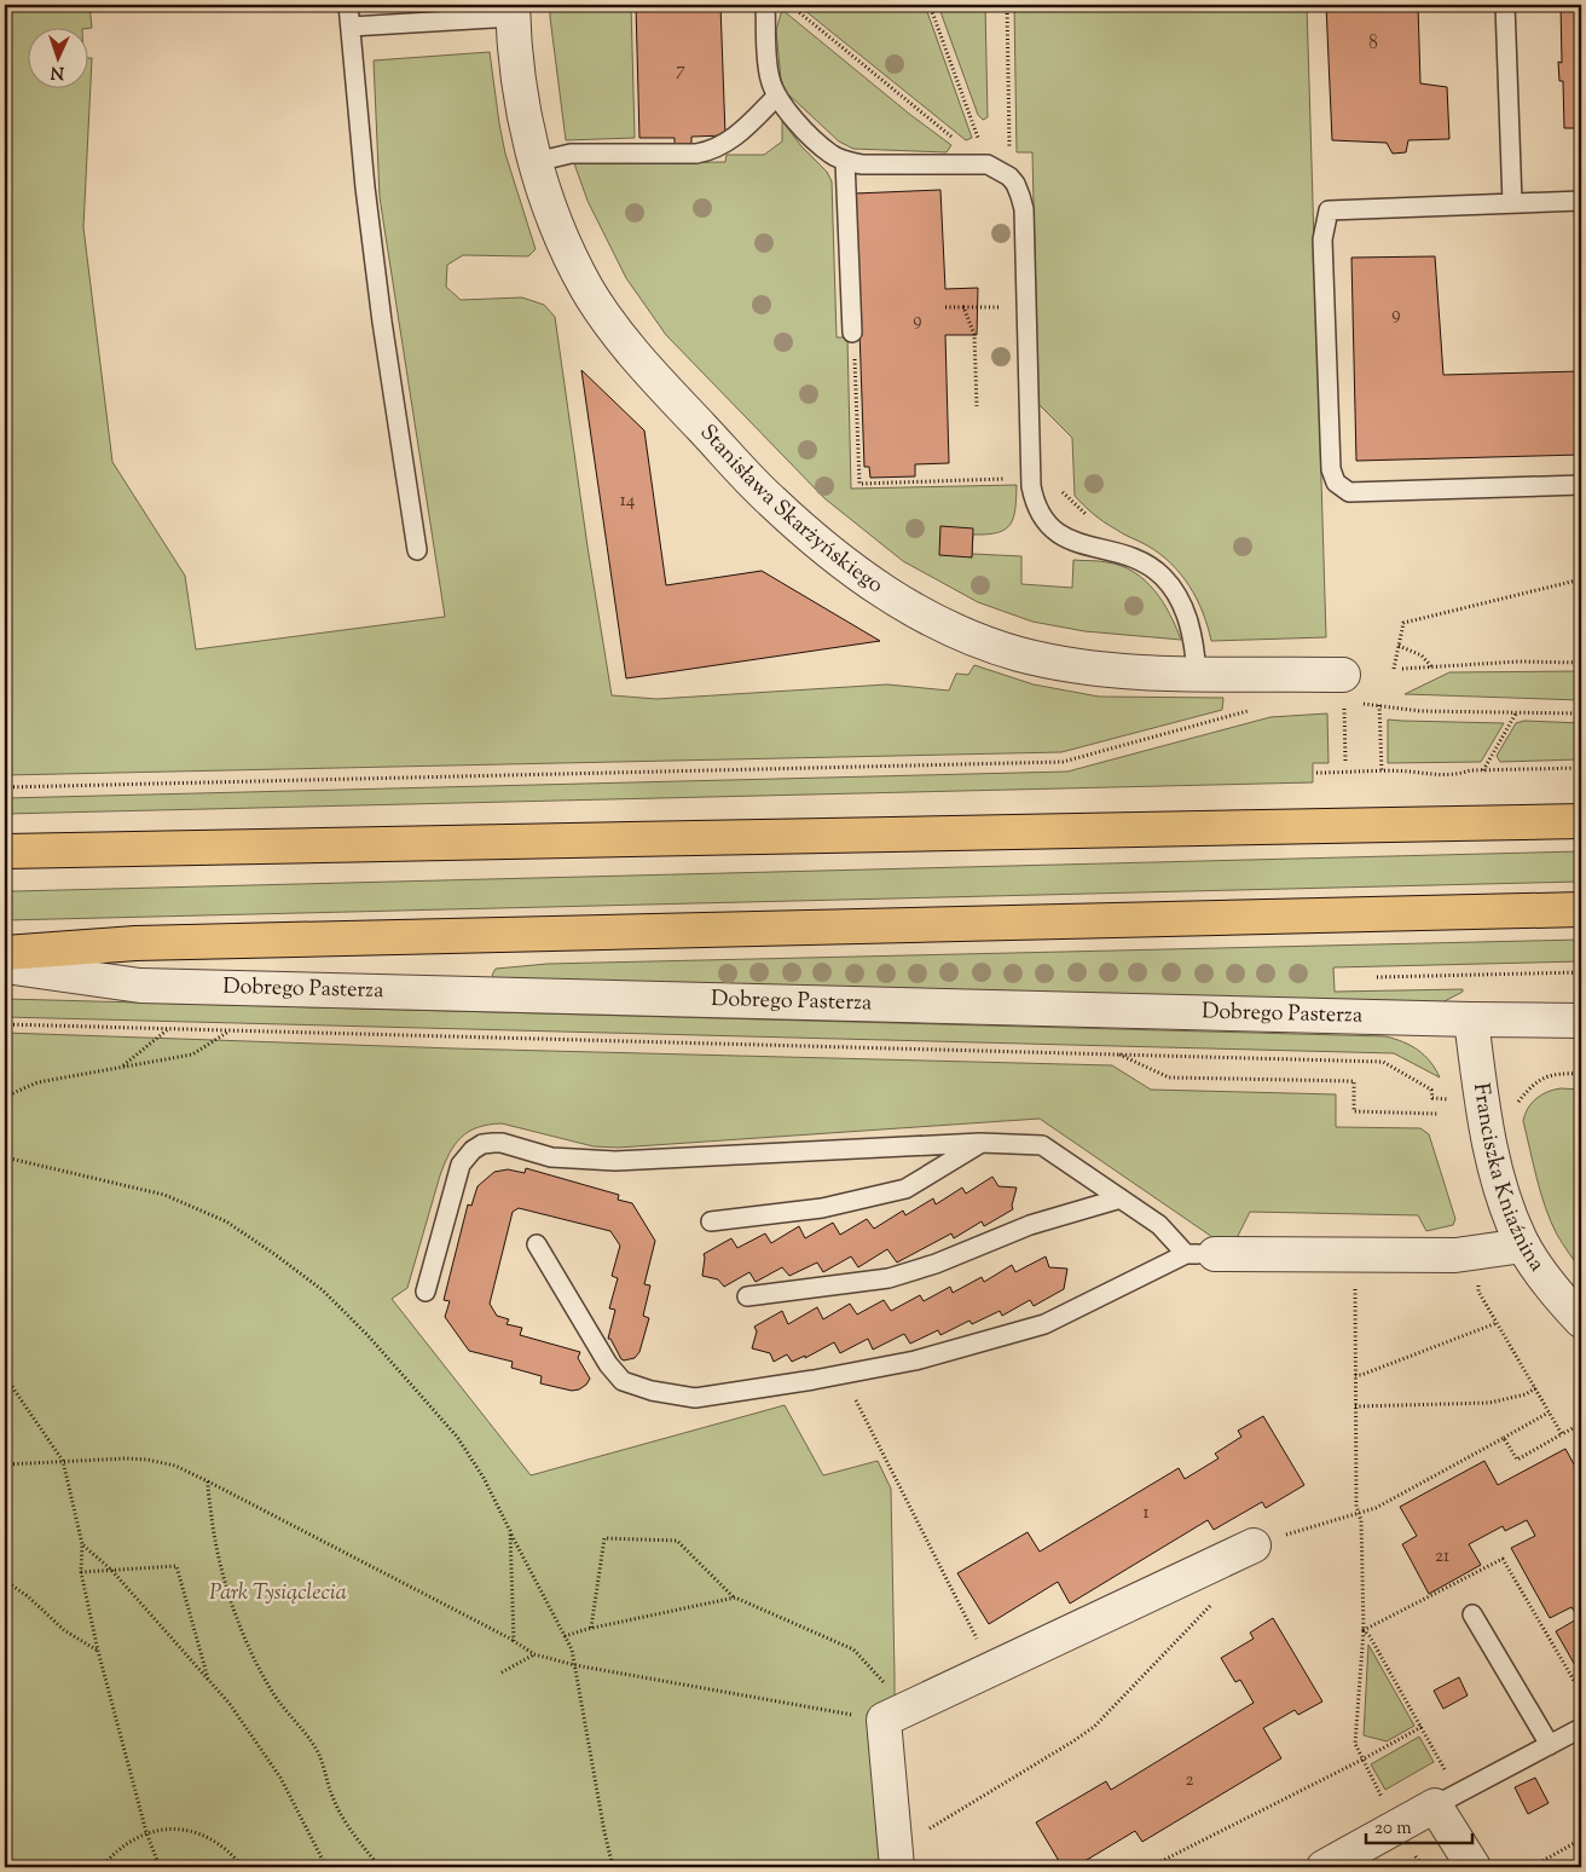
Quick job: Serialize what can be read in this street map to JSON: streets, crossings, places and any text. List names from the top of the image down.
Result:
{
  "streets": {
    "street": ["Stanisława Skarżyńskiego", "Dobrego Pasterza", "Franciszka Kniaźnina"]
  },
  "crossings": [
    ["Dobrego Pasterza", "Franciszka Kniaźnina"]
  ],
  "parks": ["Park Tysiąclecia"],
  "house_numbers": [
    "8",
    "7",
    "9",
    "9",
    "14",
    "1",
    "21",
    "2"
  ],
  "scale_bar": "20 m",
  "north": "bottom"
}
